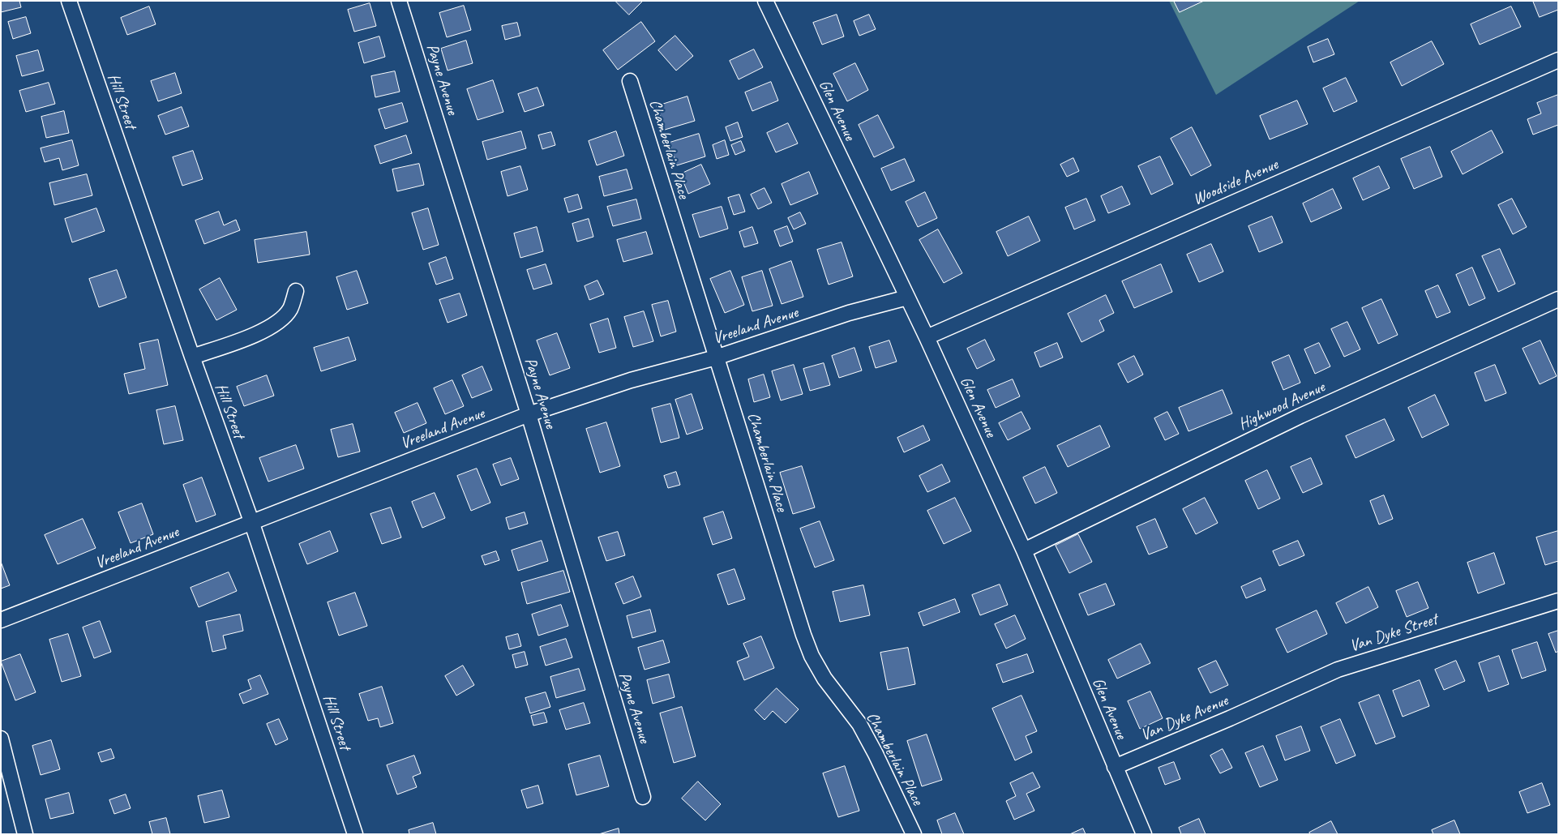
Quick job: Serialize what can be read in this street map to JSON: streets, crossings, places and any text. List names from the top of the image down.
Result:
{
  "streets": {
    "street": [
      "Payne Avenue",
      "Hill Street",
      "Glen Avenue",
      "Chamberlain Place",
      "Woodside Avenue",
      "Vreeland Avenue",
      "Highwood Avenue",
      "Van Dyke Street",
      "Van Dyke Avenue"
    ]
  },
  "crossings": [
    ["Payne Avenue", "Vreeland Avenue"],
    ["Hill Street", "Vreeland Avenue"],
    ["Glen Avenue", "Woodside Avenue"],
    ["Glen Avenue", "Vreeland Avenue"],
    ["Glen Avenue", "Highwood Avenue"],
    ["Glen Avenue", "Van Dyke Avenue"],
    ["Chamberlain Place", "Vreeland Avenue"],
    ["Van Dyke Street", "Van Dyke Avenue"]
  ]
}
